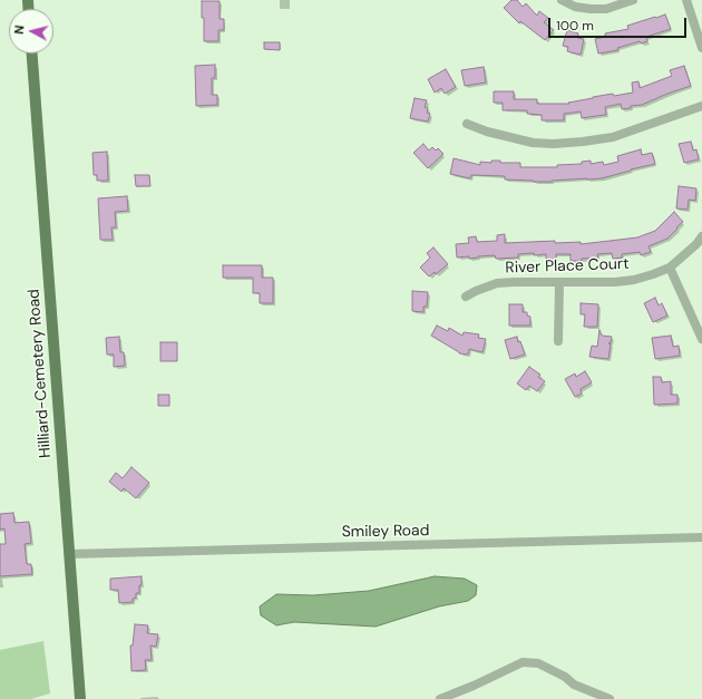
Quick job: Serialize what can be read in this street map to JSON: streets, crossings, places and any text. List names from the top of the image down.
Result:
{
  "streets": {
    "main road": ["Hilliard-Cemetery Road"],
    "street": ["River Place Court", "Smiley Road"]
  },
  "crossings": [
    ["Hilliard-Cemetery Road", "Smiley Road"]
  ],
  "scale_bar": "100 m",
  "north": "left"
}
